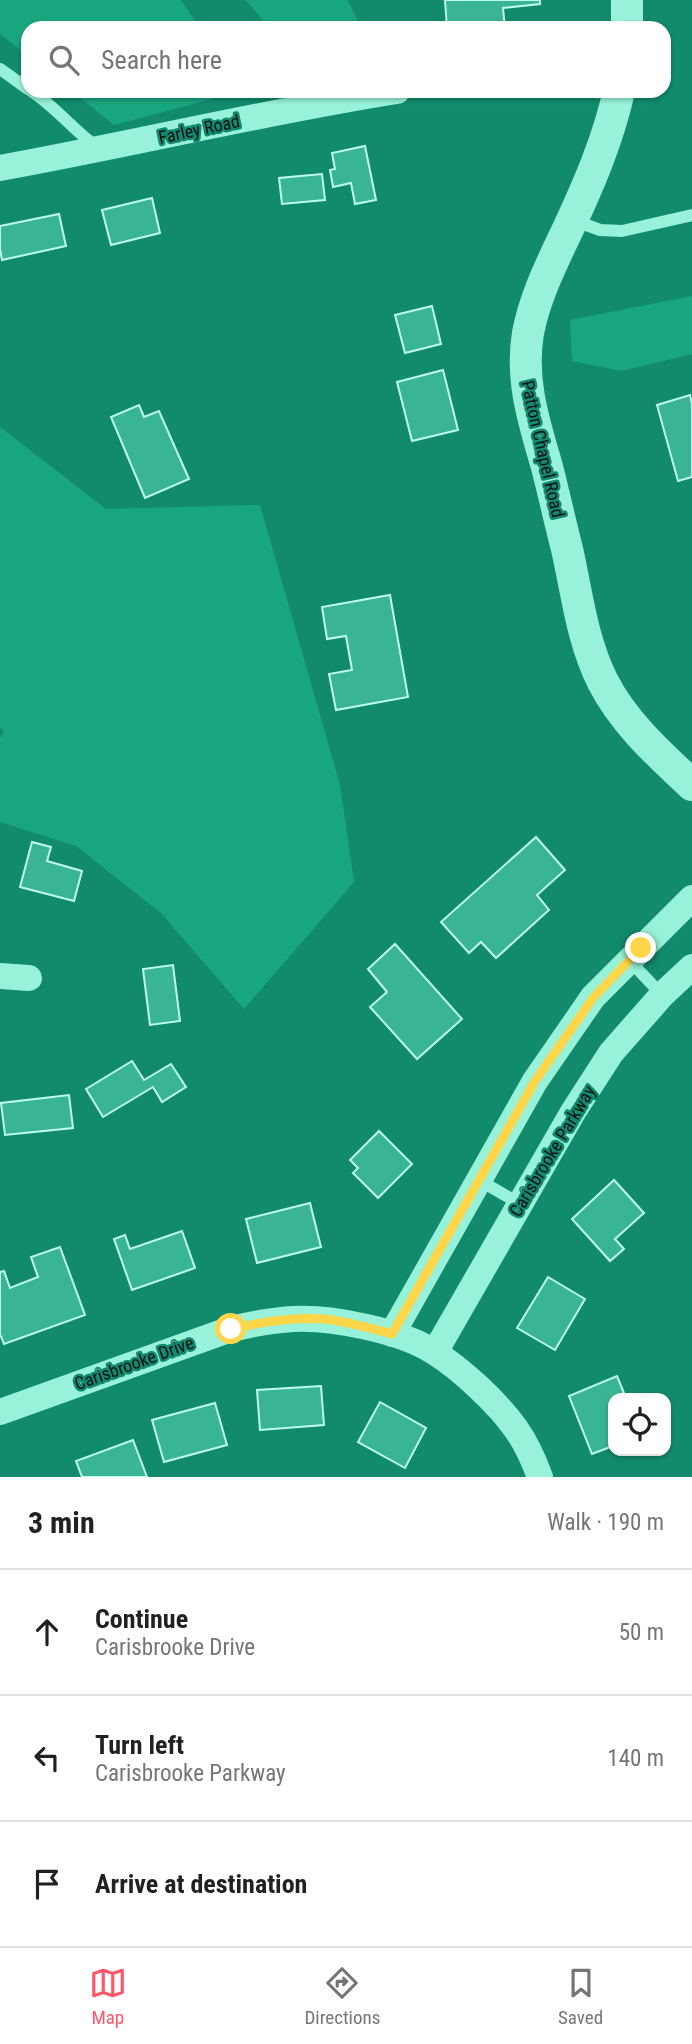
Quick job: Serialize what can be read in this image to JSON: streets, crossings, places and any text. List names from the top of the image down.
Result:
{
  "streets": {
    "street": [
      "Farley Road",
      "Patton Chapel Road",
      "Carisbrooke Parkway",
      "Carisbrooke Drive"
    ]
  },
  "crossings": [
    ["Carisbrooke Parkway", "Carisbrooke Drive"]
  ],
  "page": {
    "search": "Search here",
    "heading": ["3 min", "Walk · 190 m"],
    "list": [
      ["Continue", "Carisbrooke Drive", "50 m"],
      ["Turn left", "Carisbrooke Parkway", "140 m"],
      "Arrive at destination"
    ],
    "nav": ["Map", "Directions", "Saved"]
  }
}
